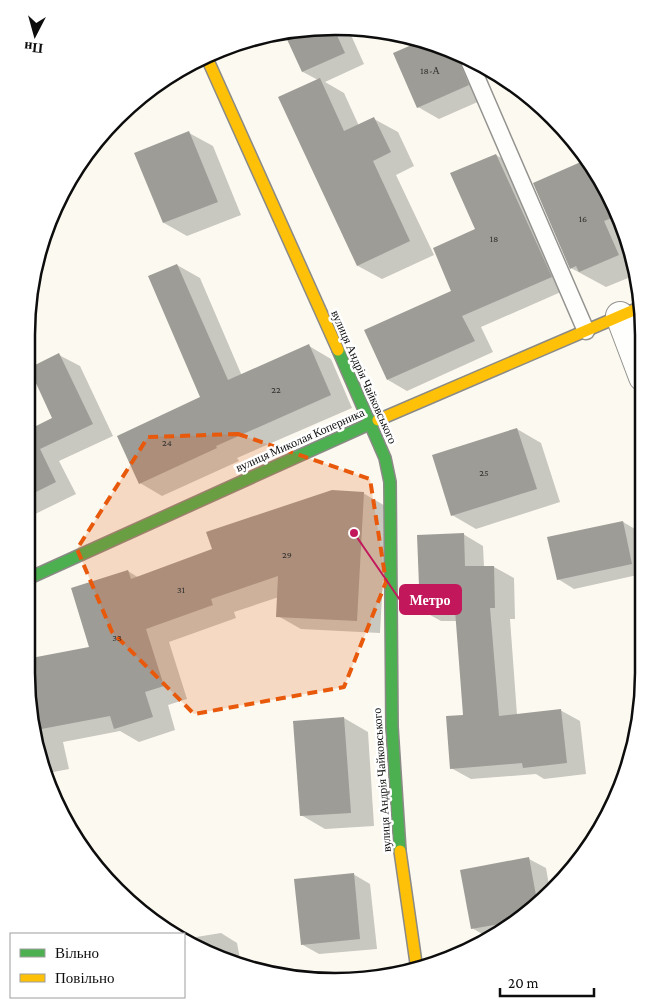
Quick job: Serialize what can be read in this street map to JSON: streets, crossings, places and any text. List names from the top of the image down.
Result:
{
  "streets": {
    "street": ["вулиця Андрія Чайковського", "вулиця Миколая Коперника"]
  },
  "crossings": [
    ["вулиця Андрія Чайковського", "вулиця Миколая Коперника"]
  ],
  "places": ["Метро"],
  "house_numbers": [
    "18-А",
    "16",
    "18",
    "22",
    "24",
    "25",
    "29",
    "31",
    "33"
  ],
  "legend": ["Вільно", "Повільно"],
  "scale_bar": "20 m",
  "north": "bottom"
}
